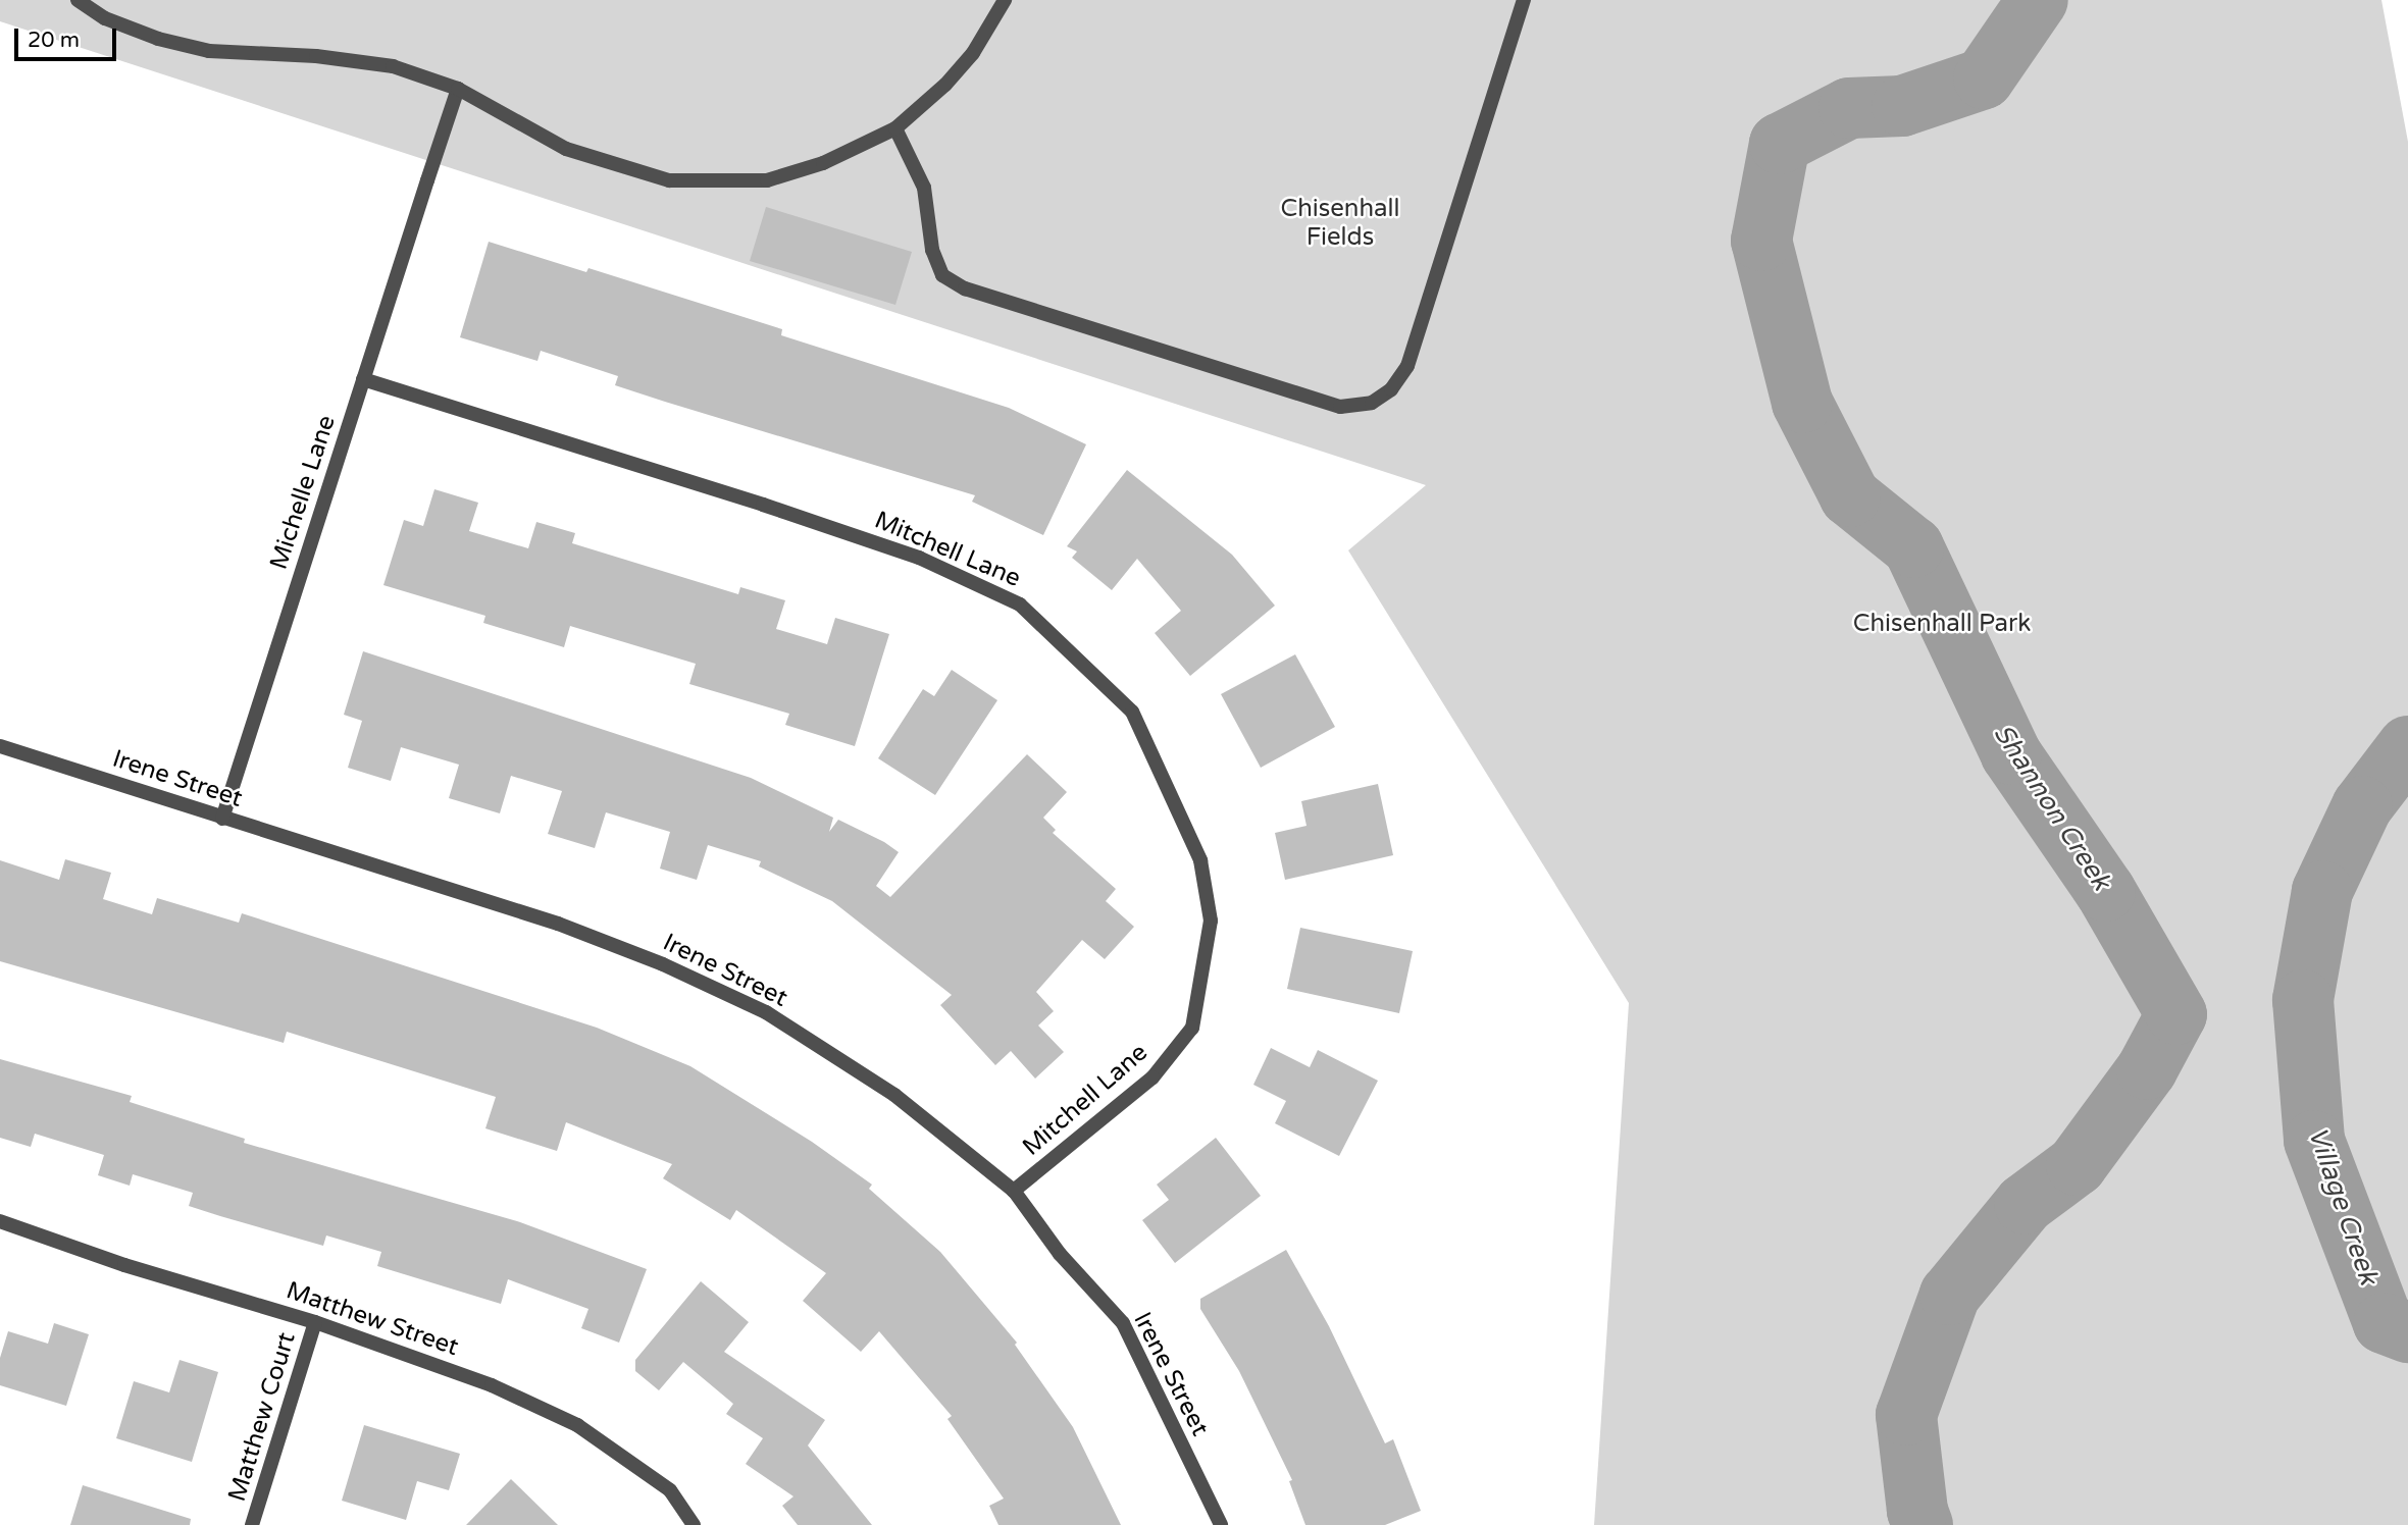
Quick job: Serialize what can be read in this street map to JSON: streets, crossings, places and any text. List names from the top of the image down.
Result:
{
  "streets": {
    "street": [
      "Michelle Lane",
      "Mitchell Lane",
      "Irene Street",
      "Matthew Street",
      "Matthew Court"
    ]
  },
  "crossings": [
    ["Michelle Lane", "Mitchell Lane"],
    ["Michelle Lane", "Irene Street"],
    ["Mitchell Lane", "Irene Street"],
    ["Matthew Street", "Matthew Court"]
  ],
  "water": ["Shannon Creek", "Village Creek"],
  "parks": ["Chisenhall Fields", "Chisenhall Park"],
  "scale_bar": "20 m"
}
